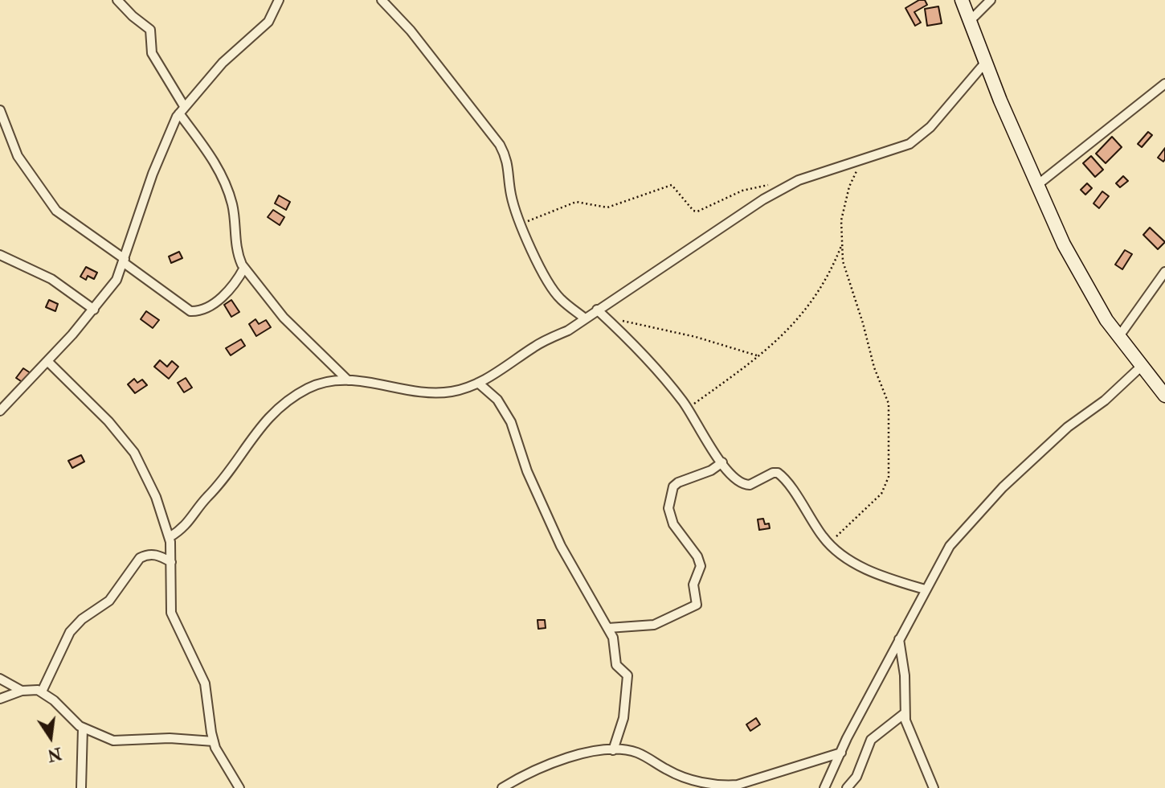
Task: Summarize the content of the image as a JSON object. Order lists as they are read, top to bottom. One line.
{"north":"bottom"}
